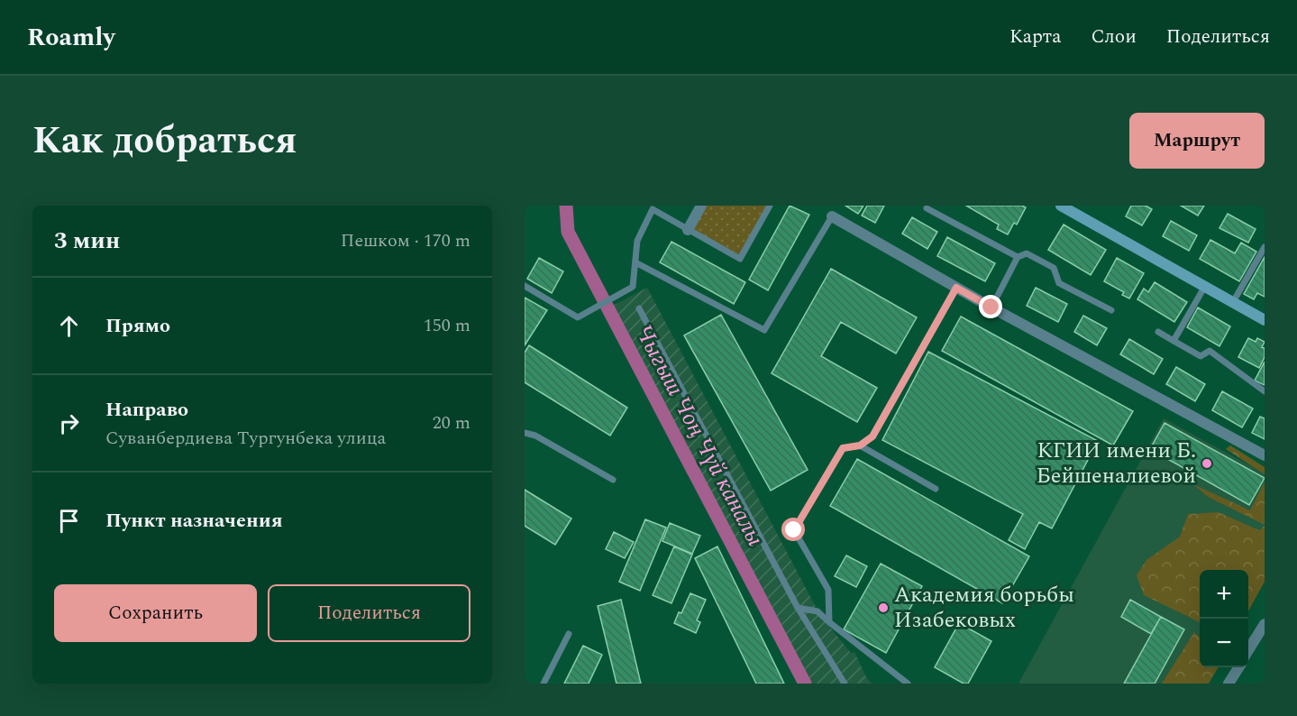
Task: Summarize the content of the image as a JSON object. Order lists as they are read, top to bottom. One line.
{"water":["Чыгыш Чоң Чүй каналы"],"places":["КГИИ имени Б. Бейшеналиевой","Академия борьбы Изабековых"],"page":{"header":"Roamly","nav":["Карта","Слои","Поделиться"],"title":"Как добраться","buttons":["Маршрут",["Сохранить","Поделиться"]],"heading":["3 мин","Пешком · 170 m"],"list":[["Прямо","150 m"],["Направо","Суванбердиева Тургунбека улица","20 m"],"Пункт назначения"],"map_buttons":["+","−"]}}
